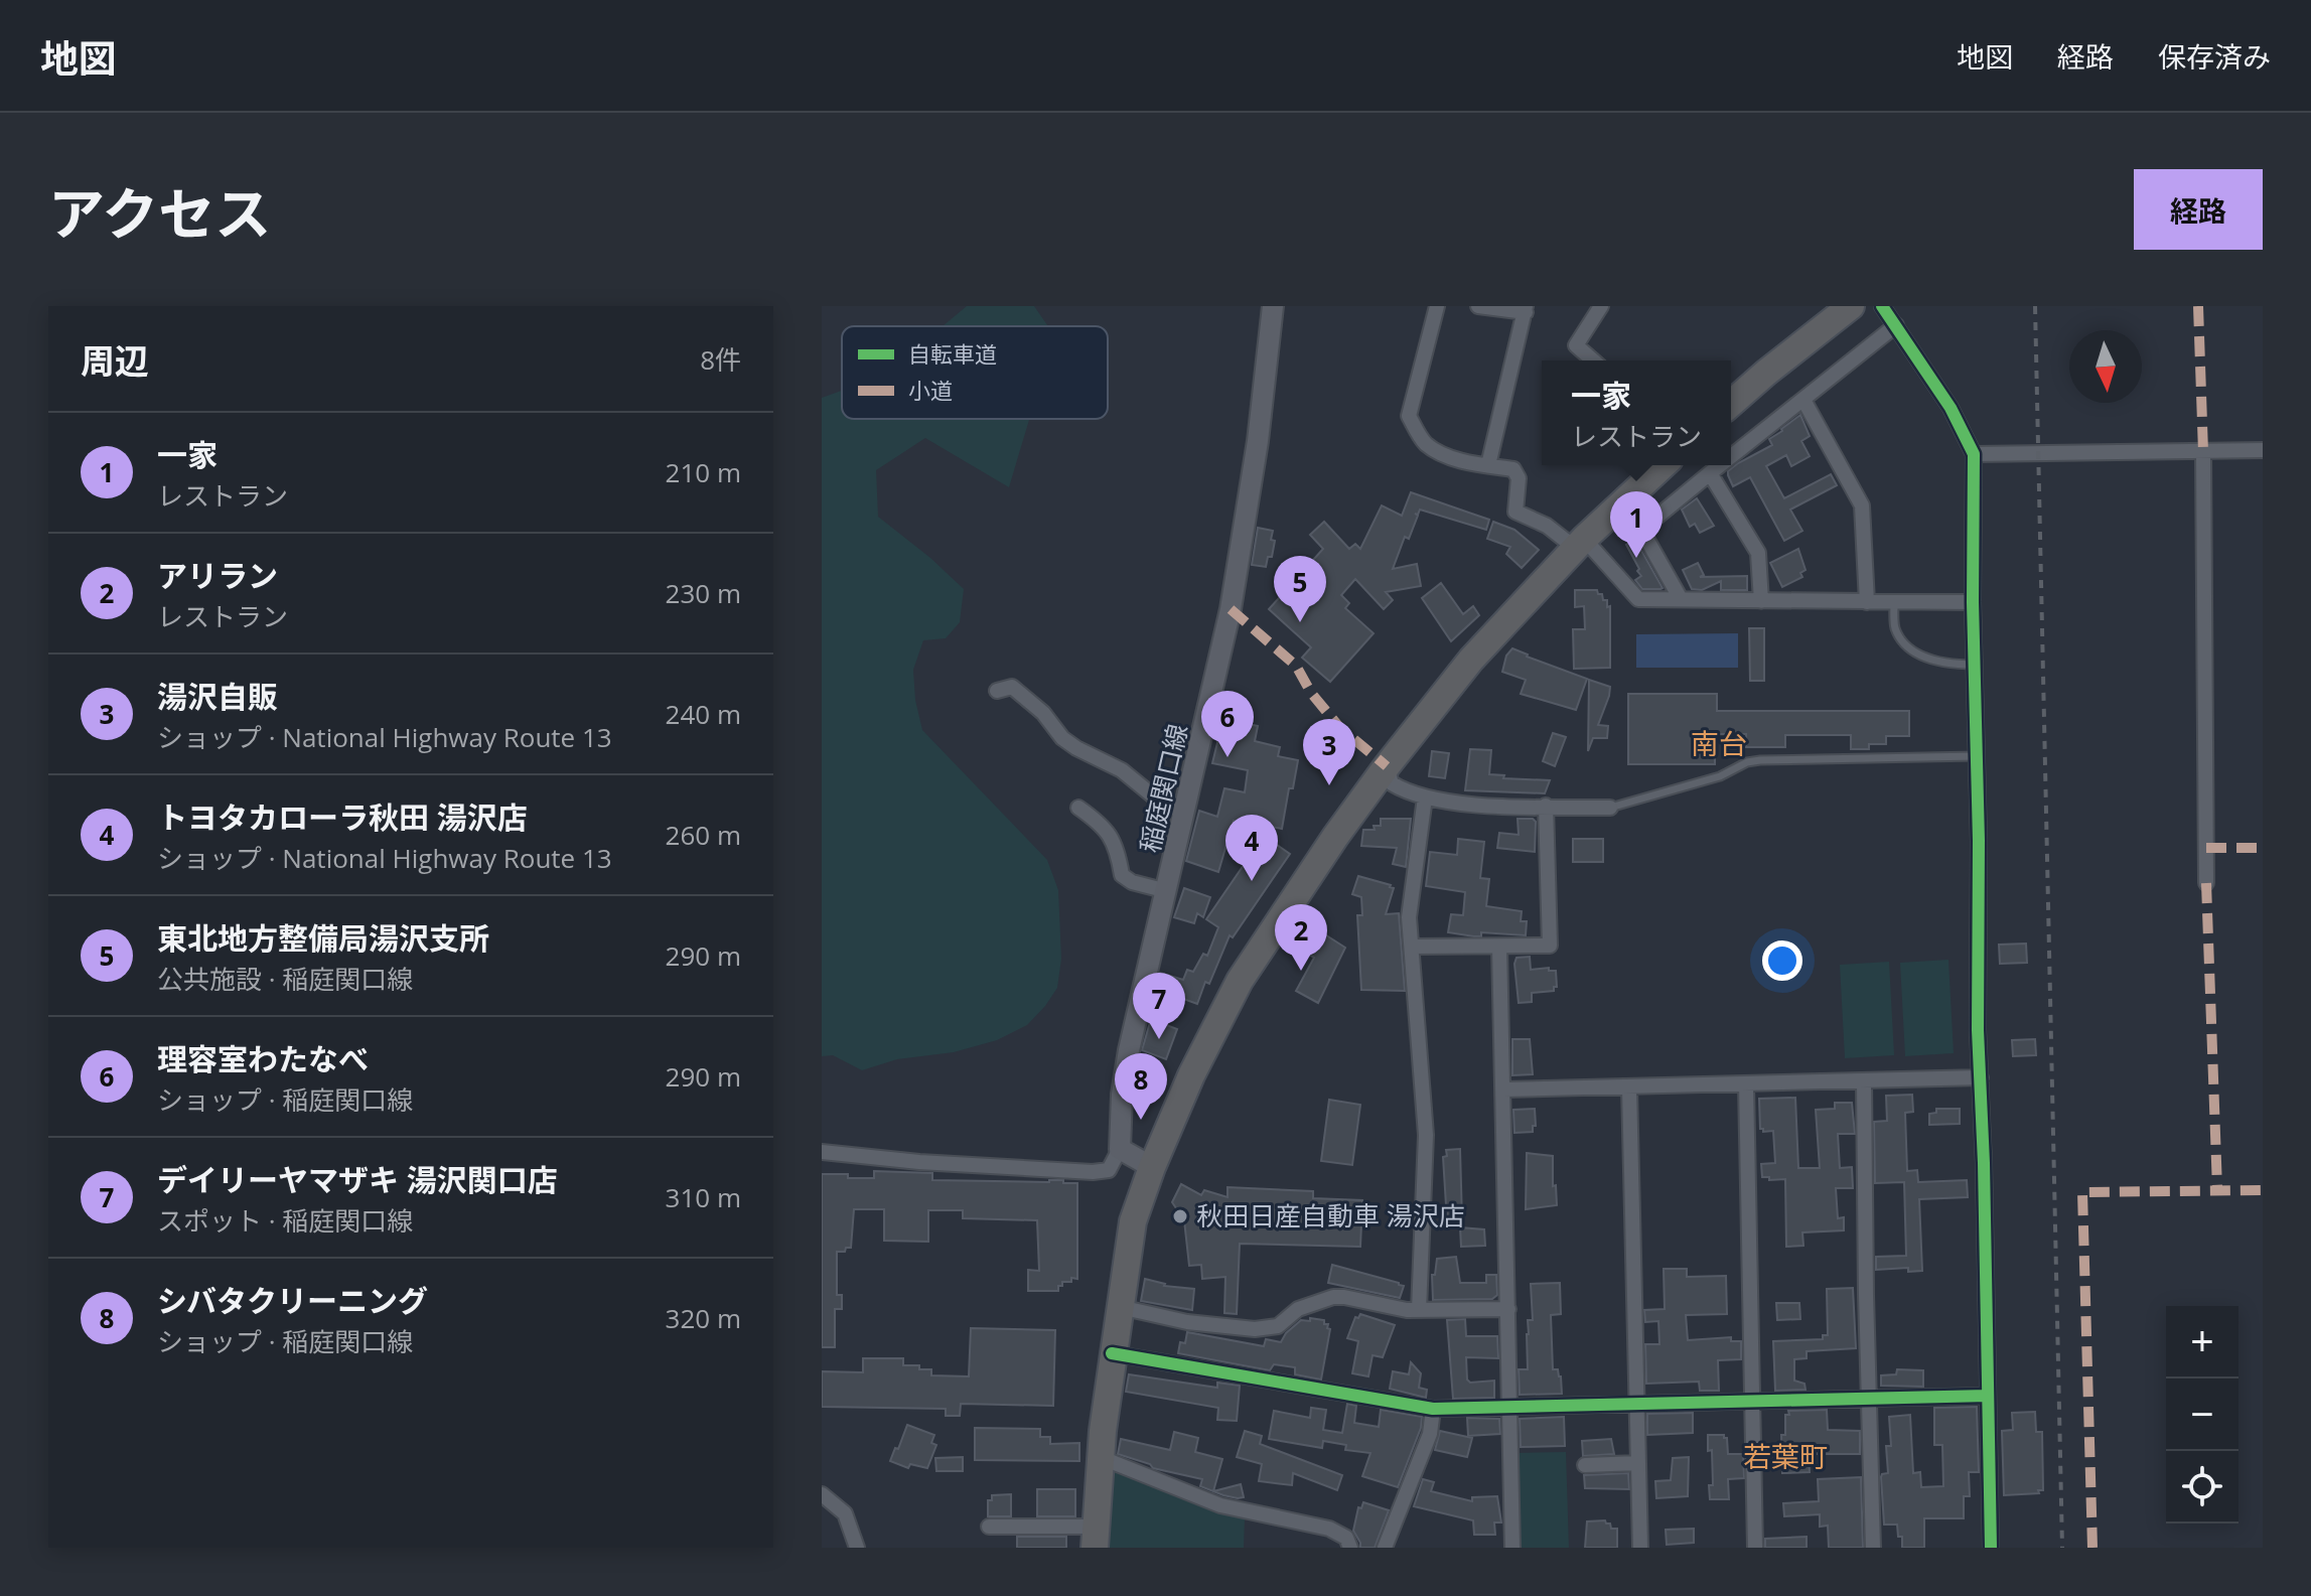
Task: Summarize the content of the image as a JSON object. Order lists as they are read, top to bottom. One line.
{"streets":{"main road":["稲庭関口線"]},"districts":["南台","若葉町"],"places":["秋田日産自動車 湯沢店"],"legend":["自転車道","小道"],"north":"bottom","page":{"header":"地図","nav":["地図","経路","保存済み"],"title":"アクセス","buttons":"経路","heading":["周辺","8件"],"popup":["一家","レストラン"],"list":[{"mark":"1","name":"一家","note":"レストラン","value":"210 m"},{"mark":"2","name":"アリラン","note":"レストラン","value":"230 m"},{"mark":"3","name":"湯沢自販","note":"ショップ · National Highway Route 13","value":"240 m"},{"mark":"4","name":"トヨタカローラ秋田 湯沢店","note":"ショップ · National Highway Route 13","value":"260 m"},{"mark":"5","name":"東北地方整備局湯沢支所","note":"公共施設 · 稲庭関口線","value":"290 m"},{"mark":"6","name":"理容室わたなべ","note":"ショップ · 稲庭関口線","value":"290 m"},{"mark":"7","name":"デイリーヤマザキ 湯沢関口店","note":"スポット · 稲庭関口線","value":"310 m"},{"mark":"8","name":"シバタクリーニング","note":"ショップ · 稲庭関口線","value":"320 m"}],"pins":["1","5","6","3","4","2","7","8"],"map_buttons":["+","−"]}}
